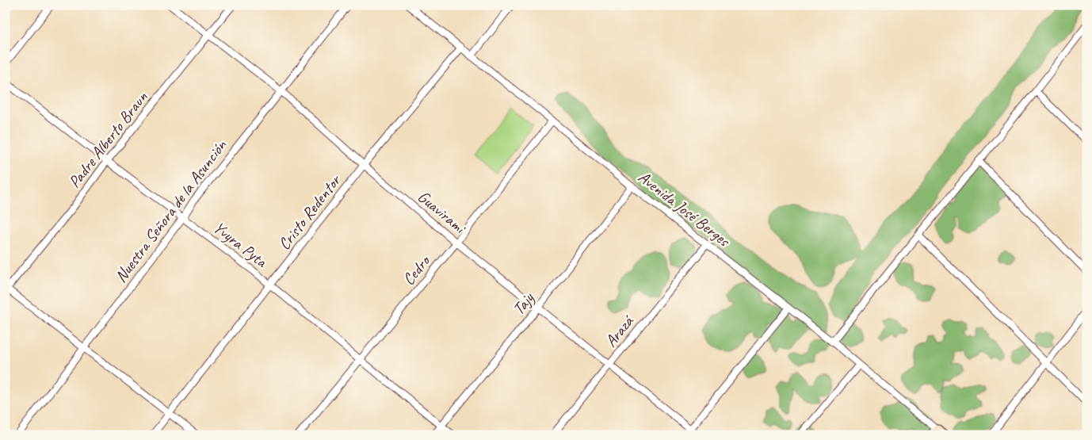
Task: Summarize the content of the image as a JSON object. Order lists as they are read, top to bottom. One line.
{"streets":{"street":["Padre Alberto Braun","Avenida José Berges","Nuestra Señora de la Asunción","Guavirami","Cristo Redentor","Yvyra Pyta","Cedro","Tajy","Arazá"]},"crossings":[["Padre Alberto Braun","Guavirami"],["Padre Alberto Braun","Yvyra Pyta"],["Avenida José Berges","Cristo Redentor"],["Avenida José Berges","Cedro"],["Avenida José Berges","Tajy"],["Avenida José Berges","Arazá"],["Nuestra Señora de la Asunción","Guavirami"],["Nuestra Señora de la Asunción","Yvyra Pyta"],["Guavirami","Cristo Redentor"],["Guavirami","Cedro"],["Guavirami","Tajy"],["Guavirami","Arazá"],["Cristo Redentor","Yvyra Pyta"],["Yvyra Pyta","Cedro"],["Yvyra Pyta","Tajy"]]}
